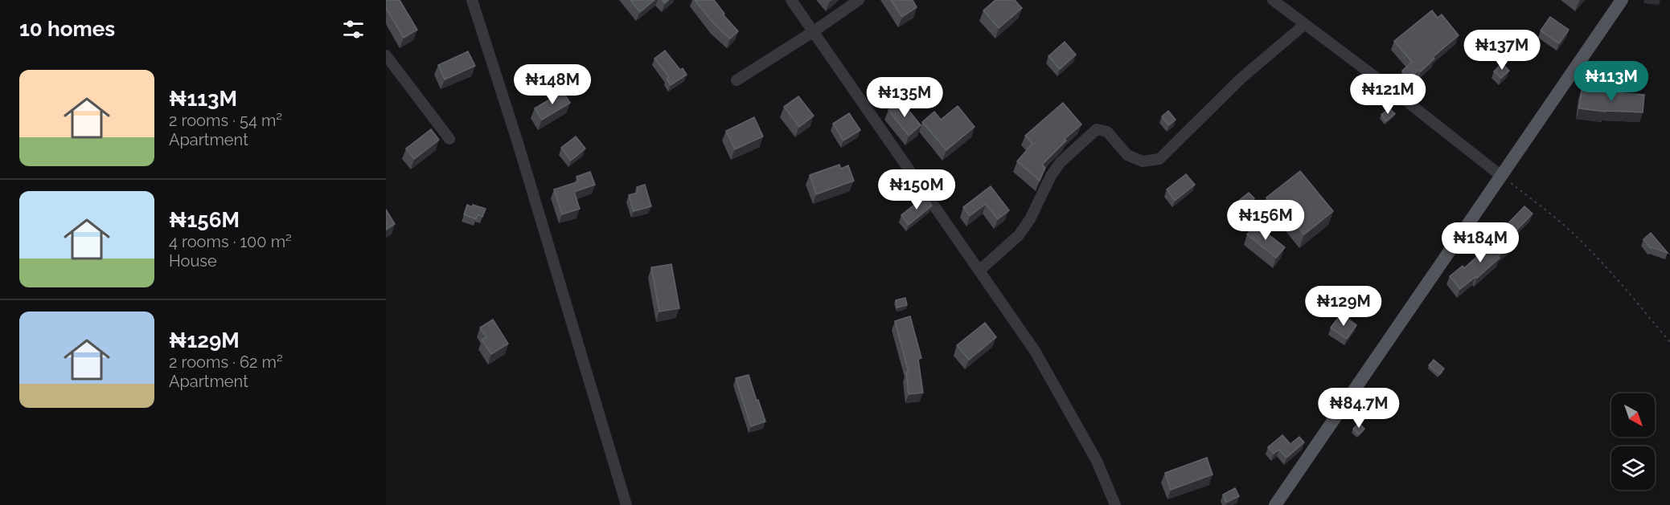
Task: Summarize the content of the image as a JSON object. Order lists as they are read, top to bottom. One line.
{"north":"bottom right","page":{"heading":"10 homes","price":["₦137M","₦113M","₦148M","₦121M","₦135M","₦150M","₦156M","₦184M","₦129M","₦84.7M"],"list":[{"name":"₦113M","note":"2 rooms · 54 m² · Apartment"},{"name":"₦156M","note":"4 rooms · 100 m² · House"},{"name":"₦129M","note":"2 rooms · 62 m² · Apartment"}]}}
